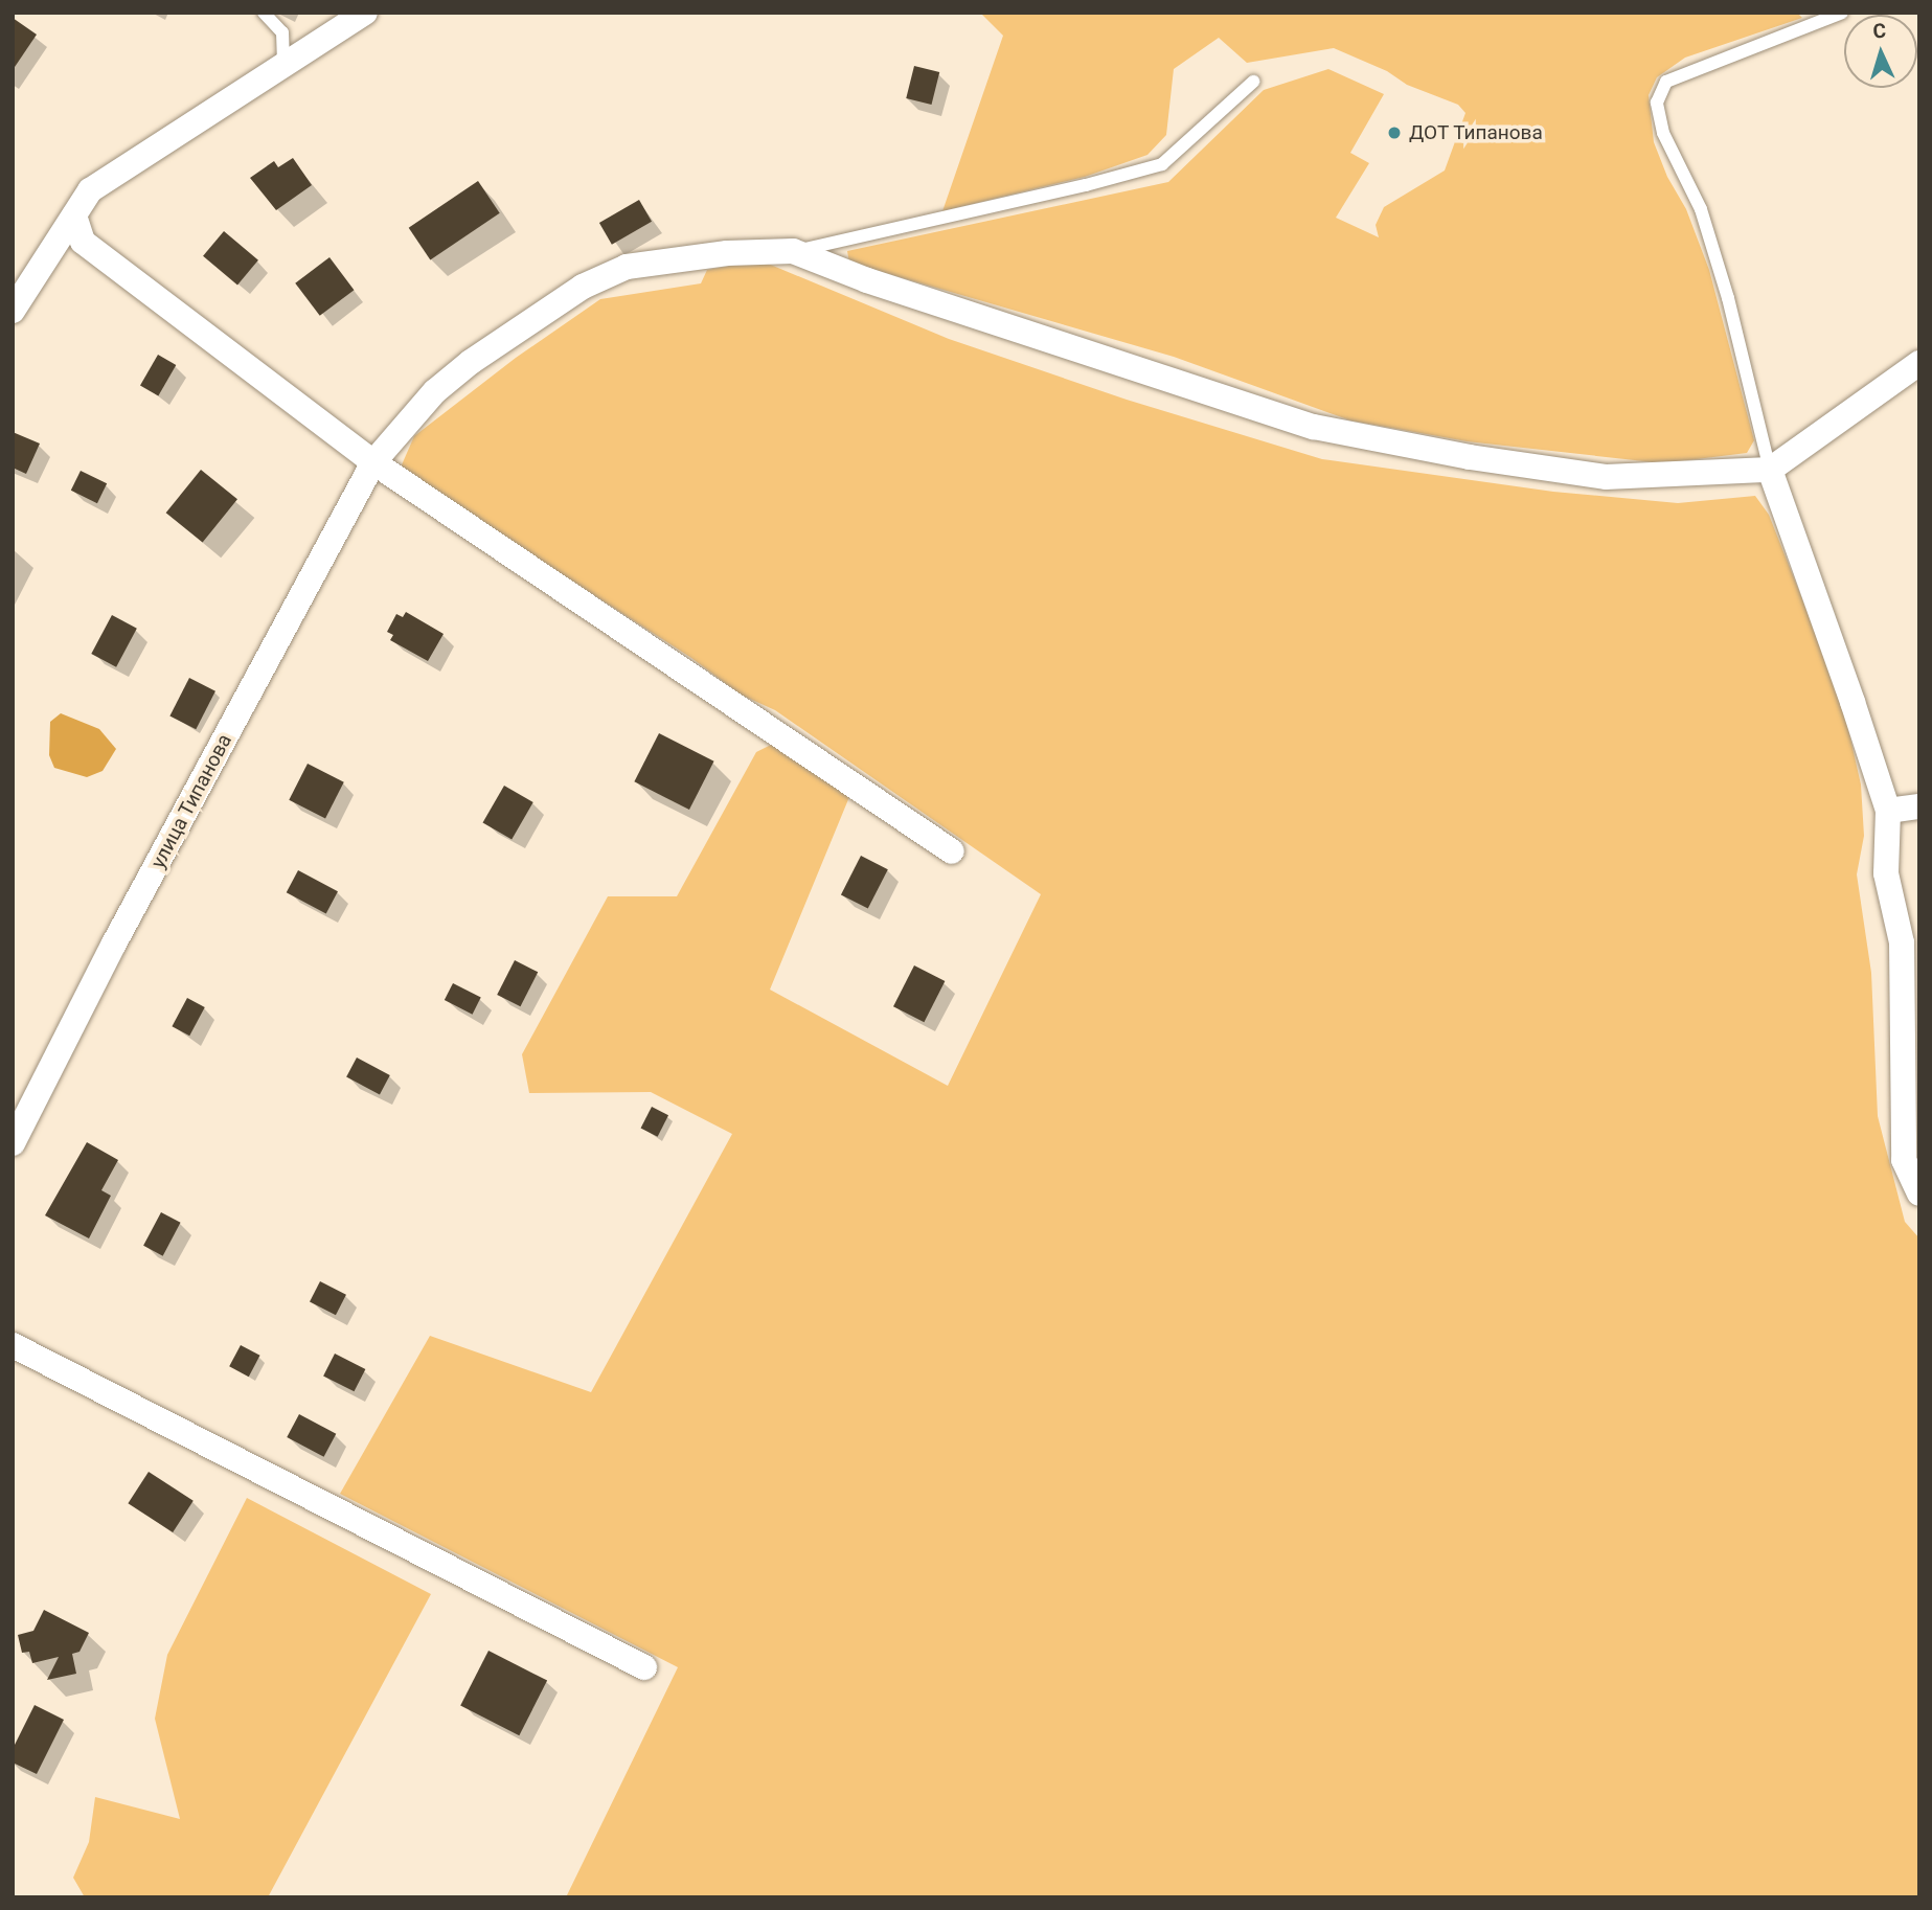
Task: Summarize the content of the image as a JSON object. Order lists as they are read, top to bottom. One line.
{"streets":{"street":["улица Типанова"]},"places":["ДОТ Типанова"],"north":"top"}
